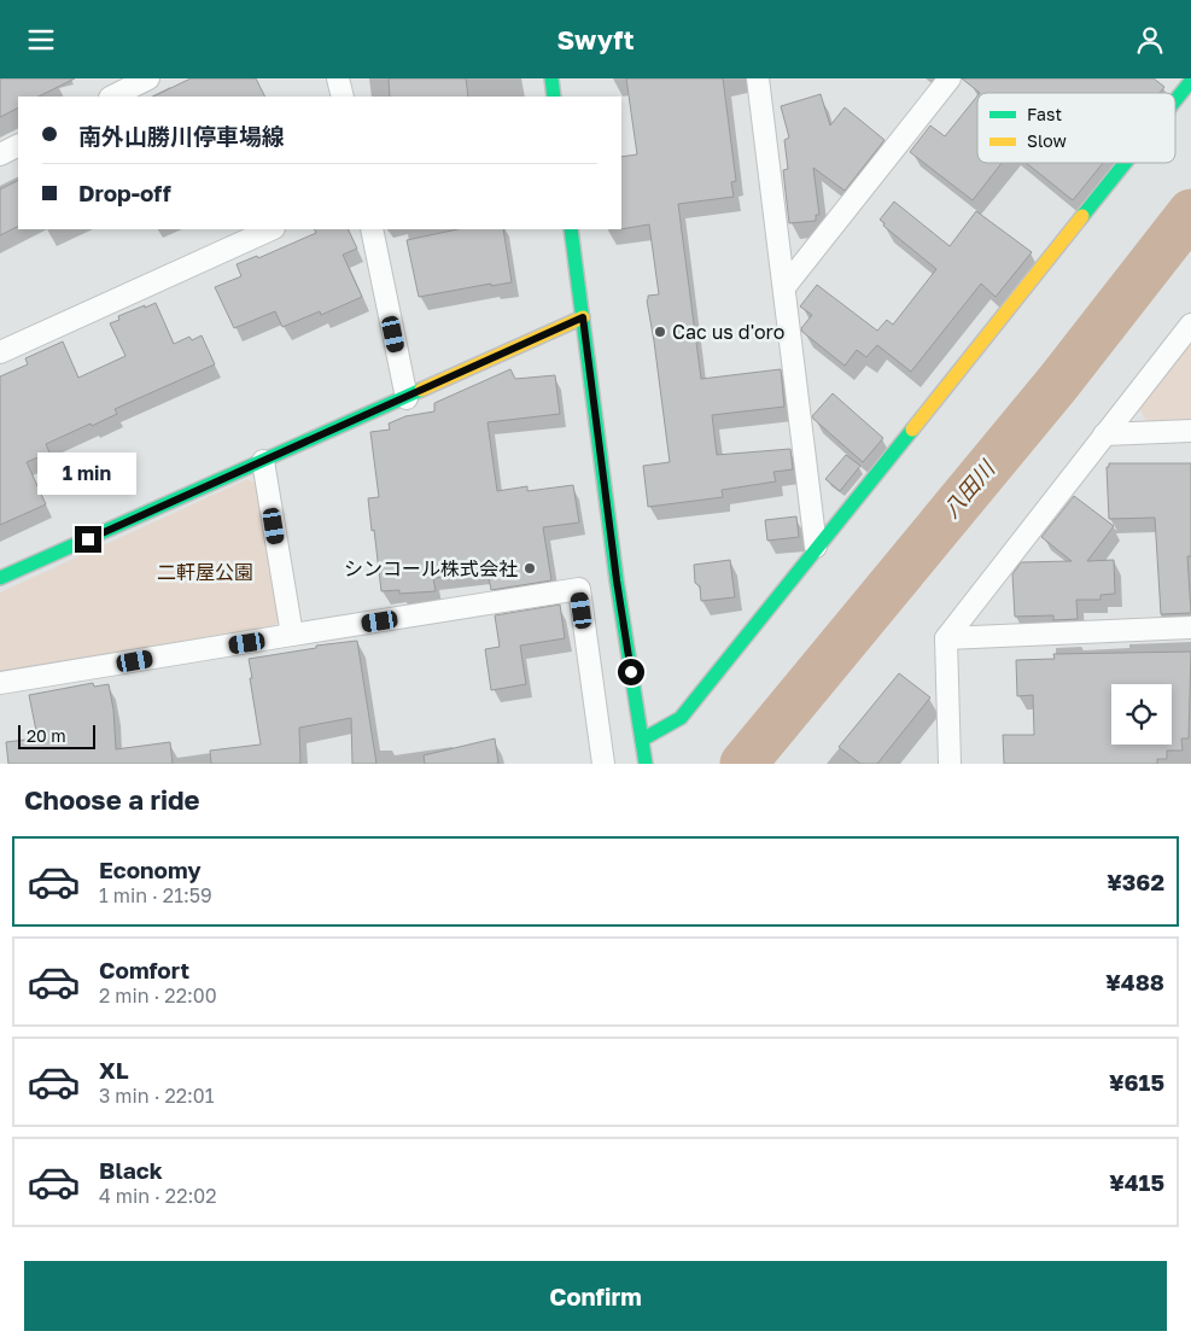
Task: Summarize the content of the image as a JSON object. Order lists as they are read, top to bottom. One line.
{"water":["八田川"],"parks":["二軒屋公園"],"places":["Cac us d'oro","シンコール株式会社"],"legend":["Fast","Slow"],"scale_bar":"20 m","page":{"header":"Swyft","banner":["南外山勝川停車場線","Drop-off"],"bubble":"1 min","scale":"20 m","heading":"Choose a ride","list":[{"name":"Economy","note":"1 min · 21:59","value":"¥362"},{"name":"Comfort","note":"2 min · 22:00","value":"¥488"},{"name":"XL","note":"3 min · 22:01","value":"¥615"},{"name":"Black","note":"4 min · 22:02","value":"¥415"}],"buttons":"Confirm"}}
